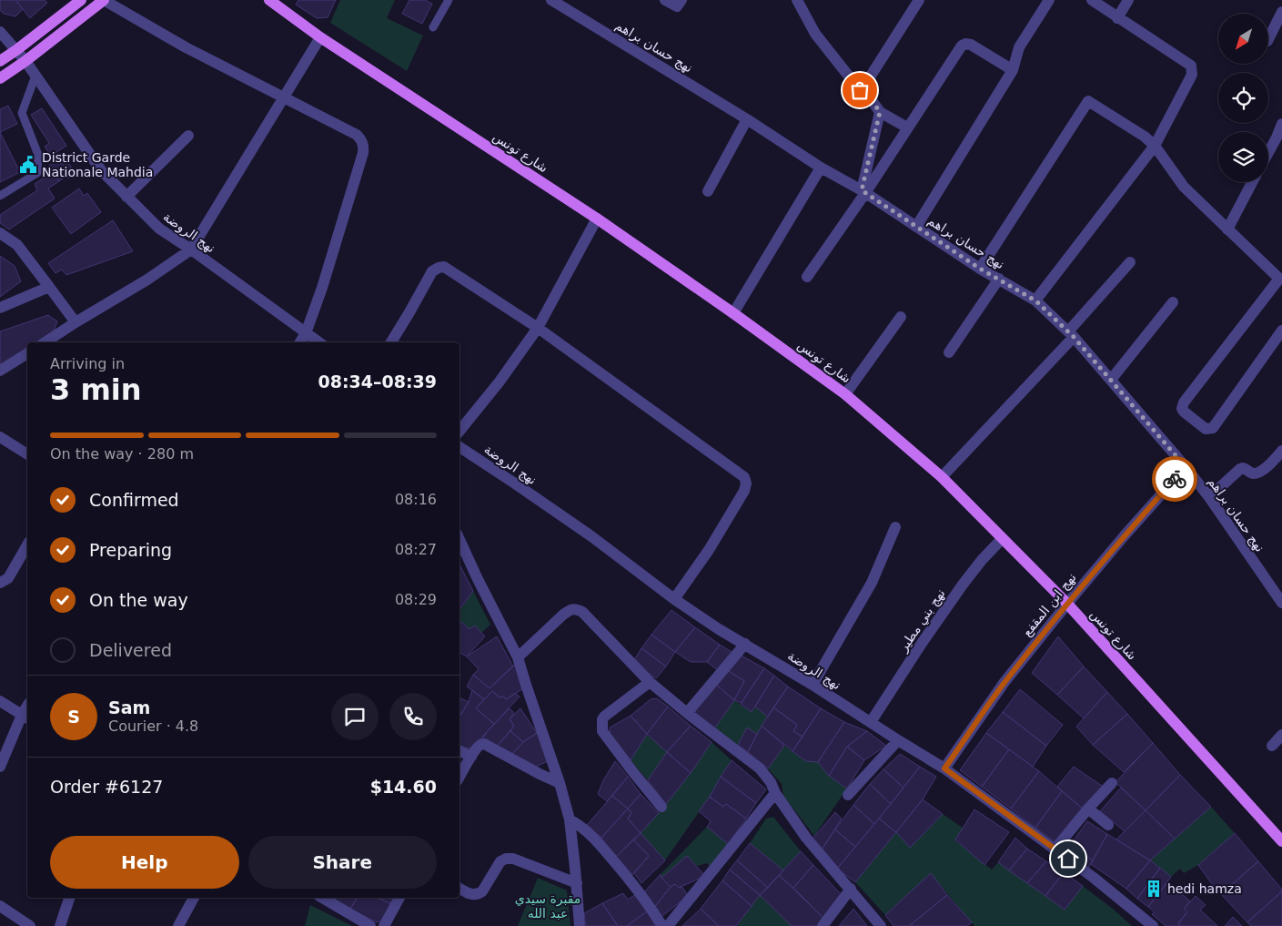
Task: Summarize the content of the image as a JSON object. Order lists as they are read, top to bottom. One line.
{"streets":{"main road":["شارع تونس"],"street":["نهج حسان براهم","نهج الروضة","نهج ابن المقفع","نهج بني مطير"]},"crossings":[["نهج حسان براهم","نهج ابن المقفع"],["شارع تونس","نهج ابن المقفع"],["شارع تونس","نهج بني مطير"],["نهج الروضة","نهج ابن المقفع"],["نهج الروضة","نهج بني مطير"]],"parks":["مقبرة سيدي عبد الله"],"places":{"public building":["District Garde Nationale Mahdia"],"building":["hedi hamza"]},"north":"bottom left","page":{"heading":["3 min","Arriving in","08:34–08:39"],"panel":["Sam","Courier · 4.8","Order #6127","$14.60"],"bar":"On the way · 280 m","list":[["Confirmed","08:16"],["Preparing","08:27"],["On the way","08:29"],"Delivered"],"round":"S","buttons":["Help","Share"]}}
